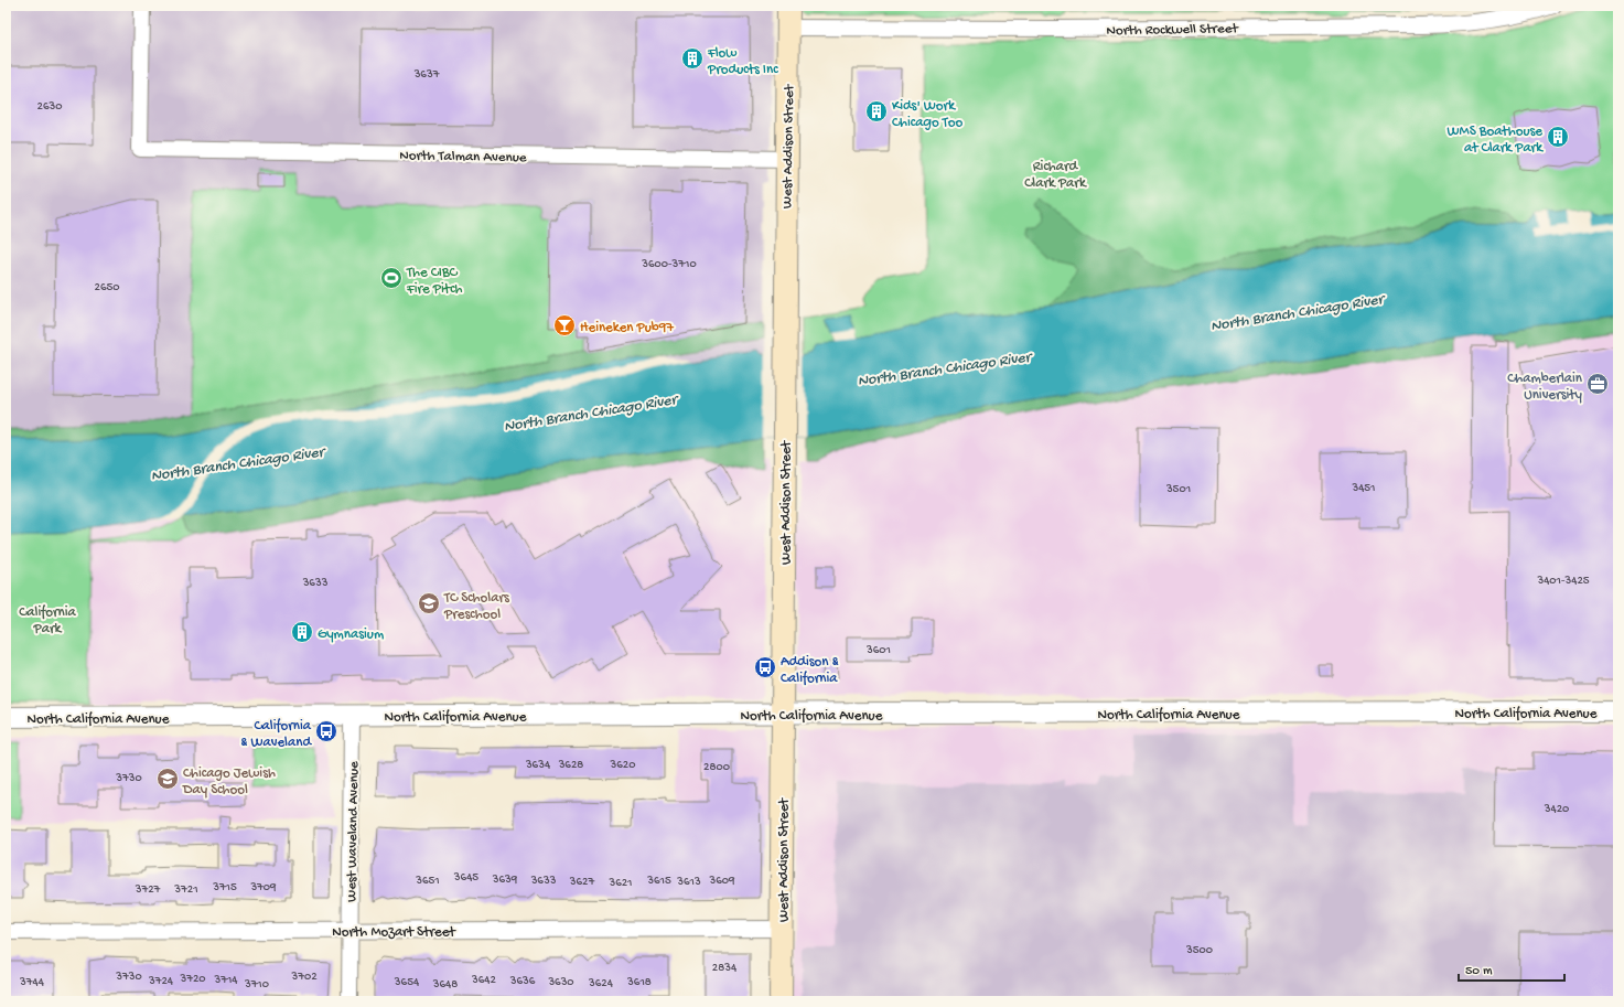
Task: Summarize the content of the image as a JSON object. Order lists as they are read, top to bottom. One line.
{"streets":{"main road":["West Addison Street"],"street":["North Rockwell Street","North Talman Avenue","North California Avenue","West Waveland Avenue","North Mozart Street"]},"crossings":[["North Rockwell Street","West Addison Street"],["West Addison Street","North Talman Avenue"],["West Addison Street","North California Avenue"],["West Addison Street","North Mozart Street"],["North California Avenue","West Waveland Avenue"],["West Waveland Avenue","North Mozart Street"]],"water":["North Branch Chicago River"],"parks":["Richard Clark Park","California Park"],"places":{"building":["Flow Products Inc","Kids' Work Chicago Too","WMS Boathouse at Clark Park","Gymnasium"],"sports":["The CIBC Fire Pitch"],"bar":["Heineken Pub97"],"office":["Chamberlain University"],"school or university":["TC Scholars Preschool","Chicago Jewish Day School"],"bus stop":["Addison & California","California & Waveland"]},"house_numbers":["3637","2630","3600-3710","2650","3451","3501","3401-3425","3633","3601","3634","3628","3620","2800","3730","3420","3645","3639","3651","3633","3615","3609","3627","3613","3621","3715","3709","3727","3721","3500","2834","3730","3702","3720","3714","3642","3724","3636","3744","3654","3630","3618","3624","3710","3648"],"scale_bar":"50 m"}
